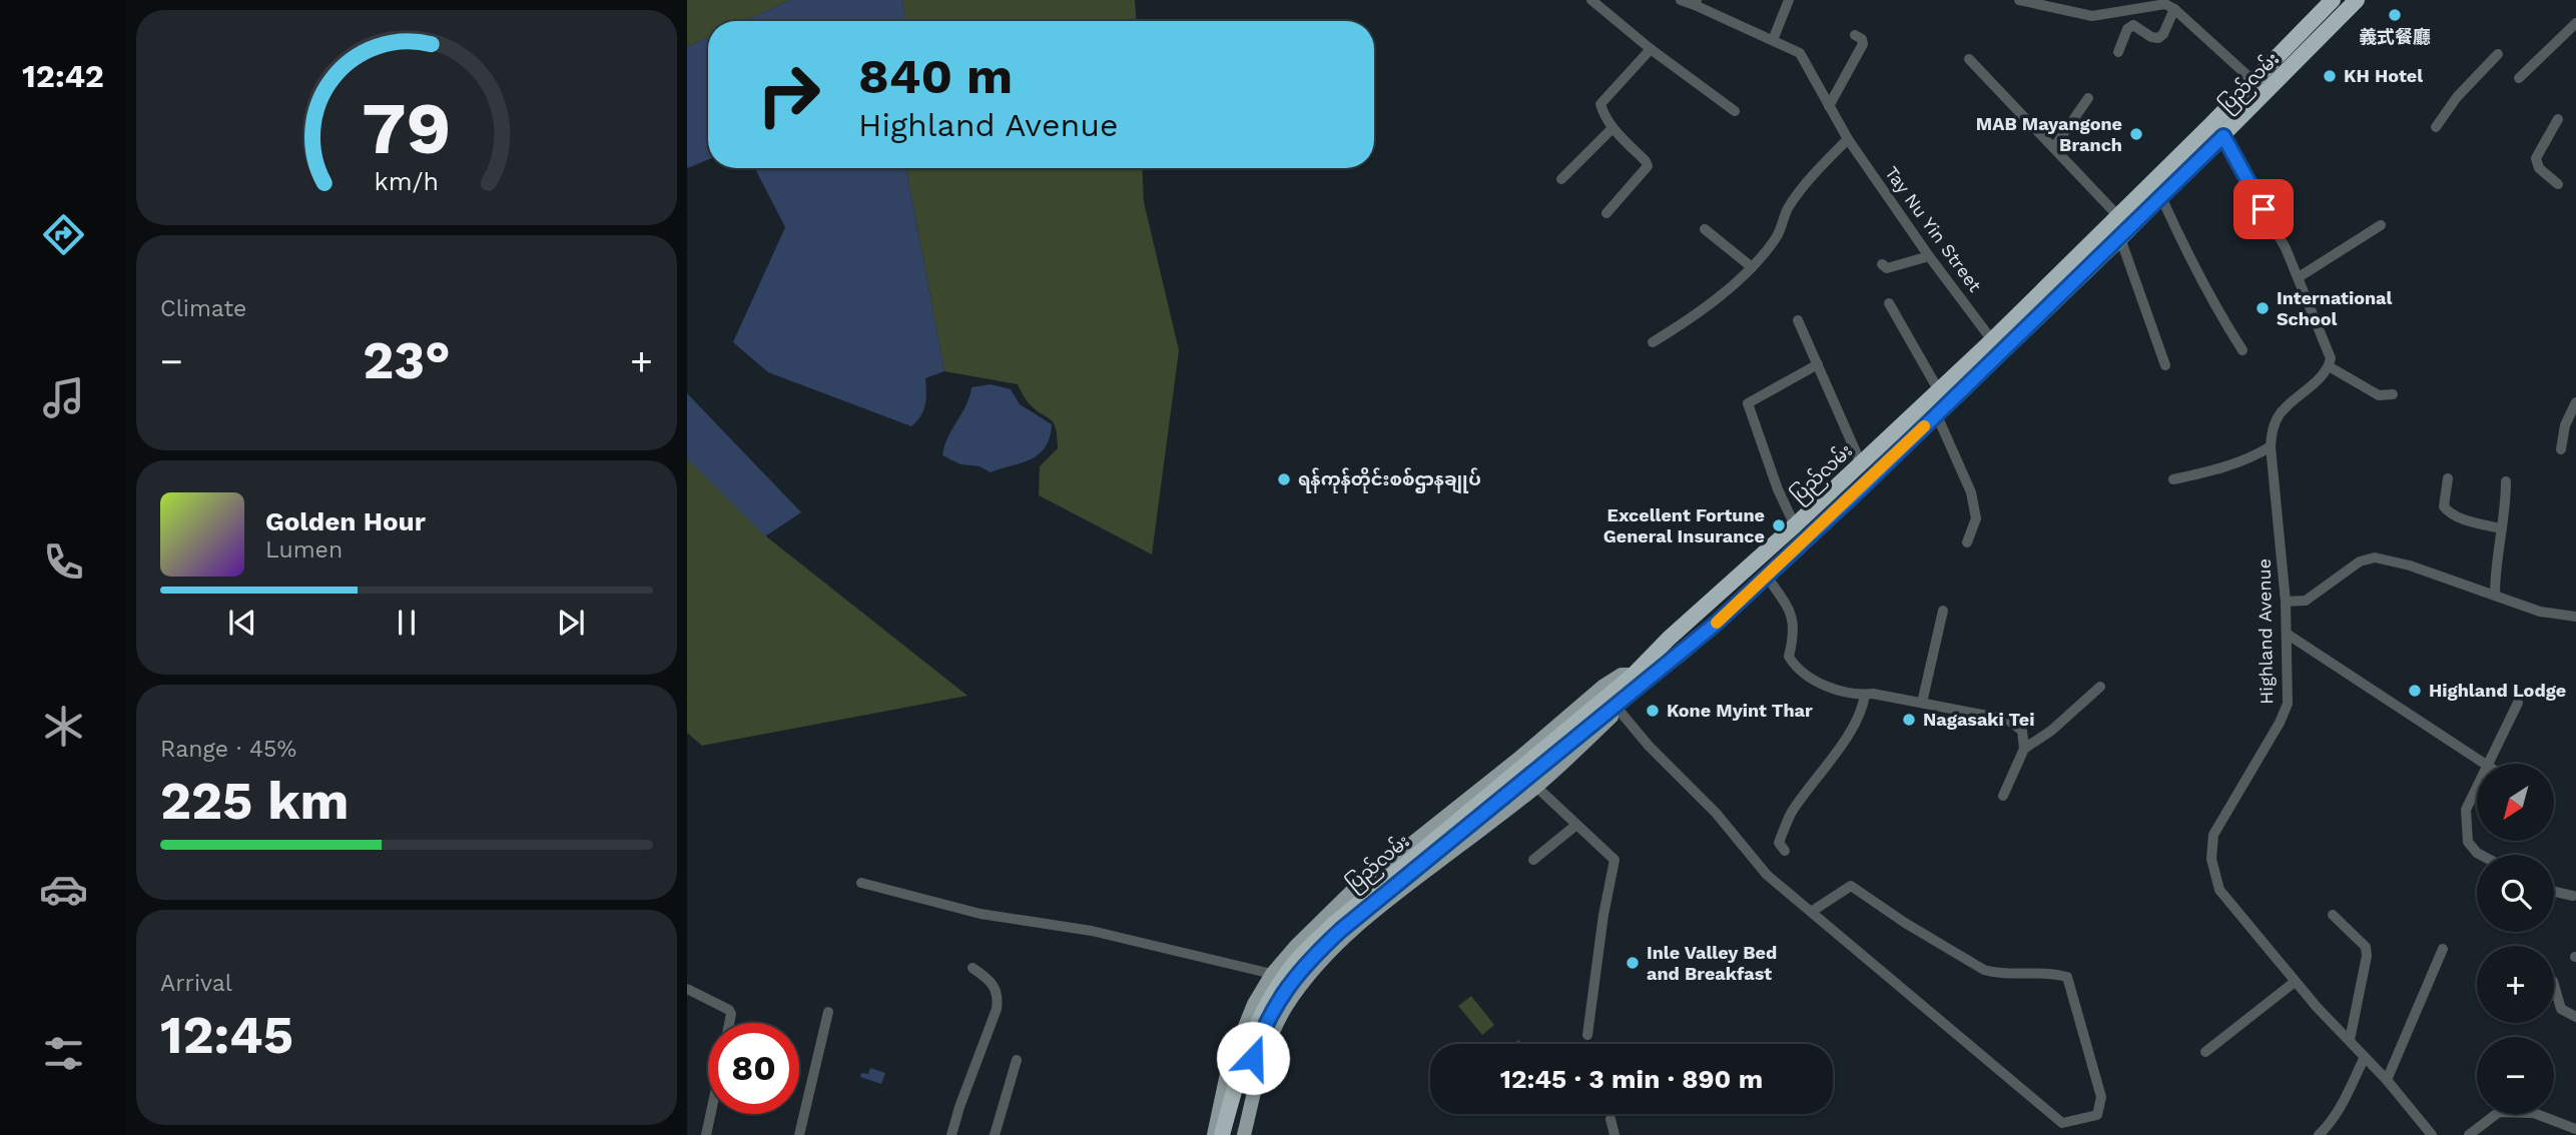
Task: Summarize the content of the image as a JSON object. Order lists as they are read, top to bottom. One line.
{"streets":{"highway":["ပြည်လမ်း"],"street":["Tay Nu Yin Street","Highland Avenue"]},"crossings":[["ပြည်လမ်း","Tay Nu Yin Street"]],"places":["義式餐廳","KH Hotel","MAB Mayangone Branch","International School","ရန်ကုန်တိုင်းစစ်ဌာနချုပ်","Excellent Fortune General Insurance","Highland Lodge","Kone Myint Thar","Nagasaki Tei","Inle Valley Bed and Breakfast"],"north":"bottom left","page":{"tabs":"12:42","turn":["840 m","Highland Avenue"],"tile":["Climate",["Range · 45%","225 km"],["Arrival","12:45"]],"heat":["−","23°","+"],"song":["Golden Hour","Lumen"],"map_buttons":["+","−"],"limit":"80","trip":"12:45 · 3 min · 890 m","gauge":["79","km/h"]}}
